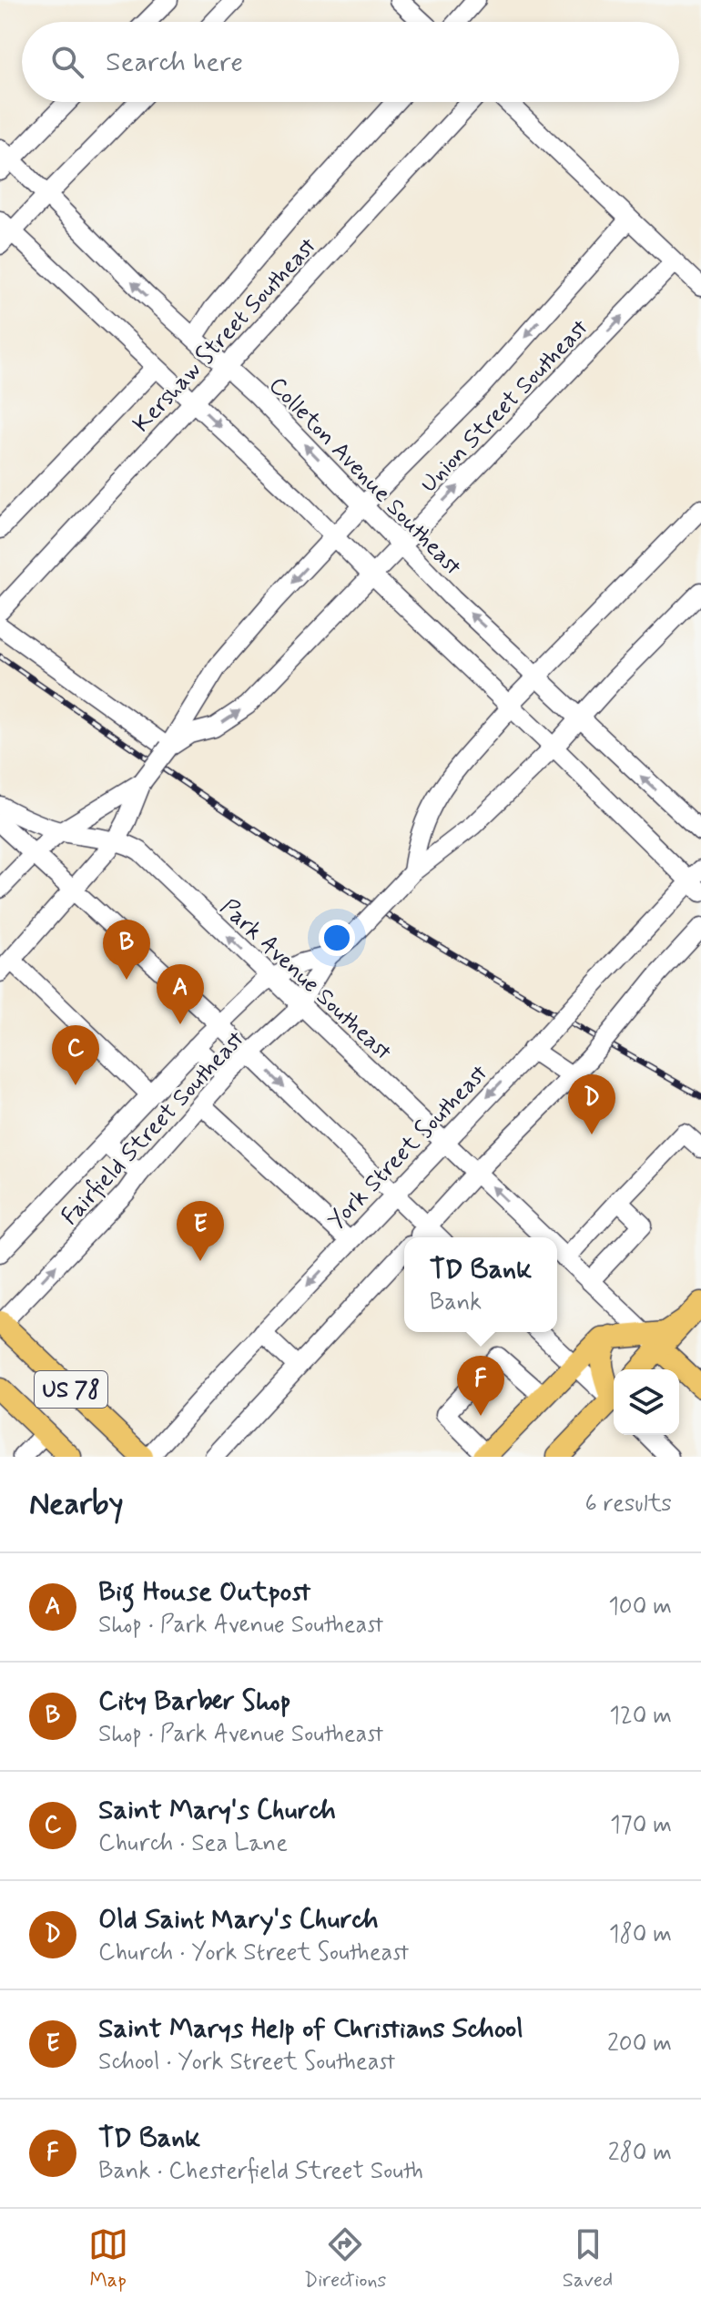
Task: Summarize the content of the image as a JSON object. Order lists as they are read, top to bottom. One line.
{"streets":{"main road":["US 78"],"street":["Kershaw Street Southeast","Union Street Southeast","Colleton Avenue Southeast","Park Avenue Southeast","Fairfield Street Southeast","York Street Southeast"]},"crossings":[["Kershaw Street Southeast","Colleton Avenue Southeast"],["Union Street Southeast","Colleton Avenue Southeast"],["Union Street Southeast","Park Avenue Southeast"],["Colleton Avenue Southeast","Fairfield Street Southeast"],["Park Avenue Southeast","Fairfield Street Southeast"],["Park Avenue Southeast","York Street Southeast"],["Fairfield Street Southeast","US 78"]],"page":{"search":"Search here","pins":["B","A","C","D","E","F"],"popup":["TD Bank","Bank"],"heading":["Nearby","6 results"],"list":[{"mark":"A","name":"Big House Outpost","note":"Shop · Park Avenue Southeast","value":"100 m"},{"mark":"B","name":"City Barber Shop","note":"Shop · Park Avenue Southeast","value":"120 m"},{"mark":"C","name":"Saint Mary's Church","note":"Church · Sea Lane","value":"170 m"},{"mark":"D","name":"Old Saint Mary's Church","note":"Church · York Street Southeast","value":"180 m"},{"mark":"E","name":"Saint Marys Help of Christians School","note":"School · York Street Southeast","value":"200 m"},{"mark":"F","name":"TD Bank","note":"Bank · Chesterfield Street South","value":"280 m"}],"nav":["Map","Directions","Saved"]}}
